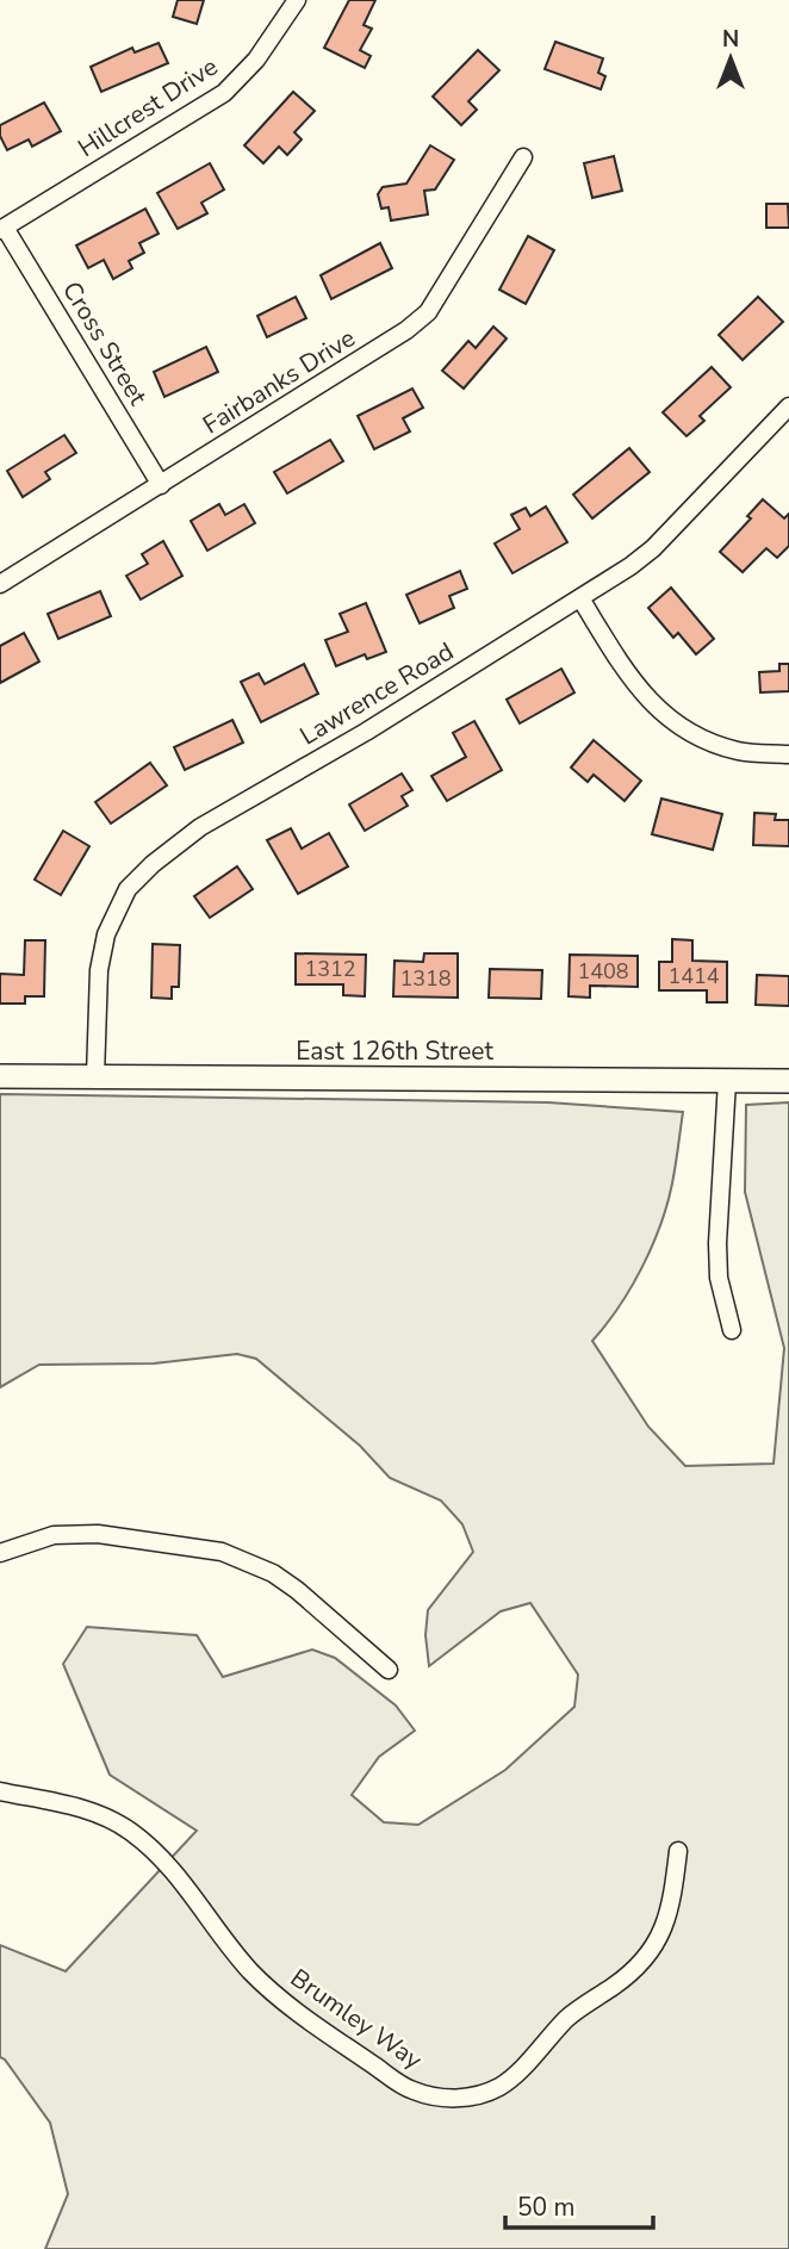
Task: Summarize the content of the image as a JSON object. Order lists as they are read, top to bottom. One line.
{"streets":{"street":["Hillcrest Drive","Cross Street","Fairbanks Drive","Lawrence Road","East 126th Street","Brumley Way"]},"crossings":[["Hillcrest Drive","Cross Street"],["Cross Street","Fairbanks Drive"],["Lawrence Road","East 126th Street"]],"house_numbers":["1312","1408","1414","1318"],"scale_bar":"50 m","north":"top"}
